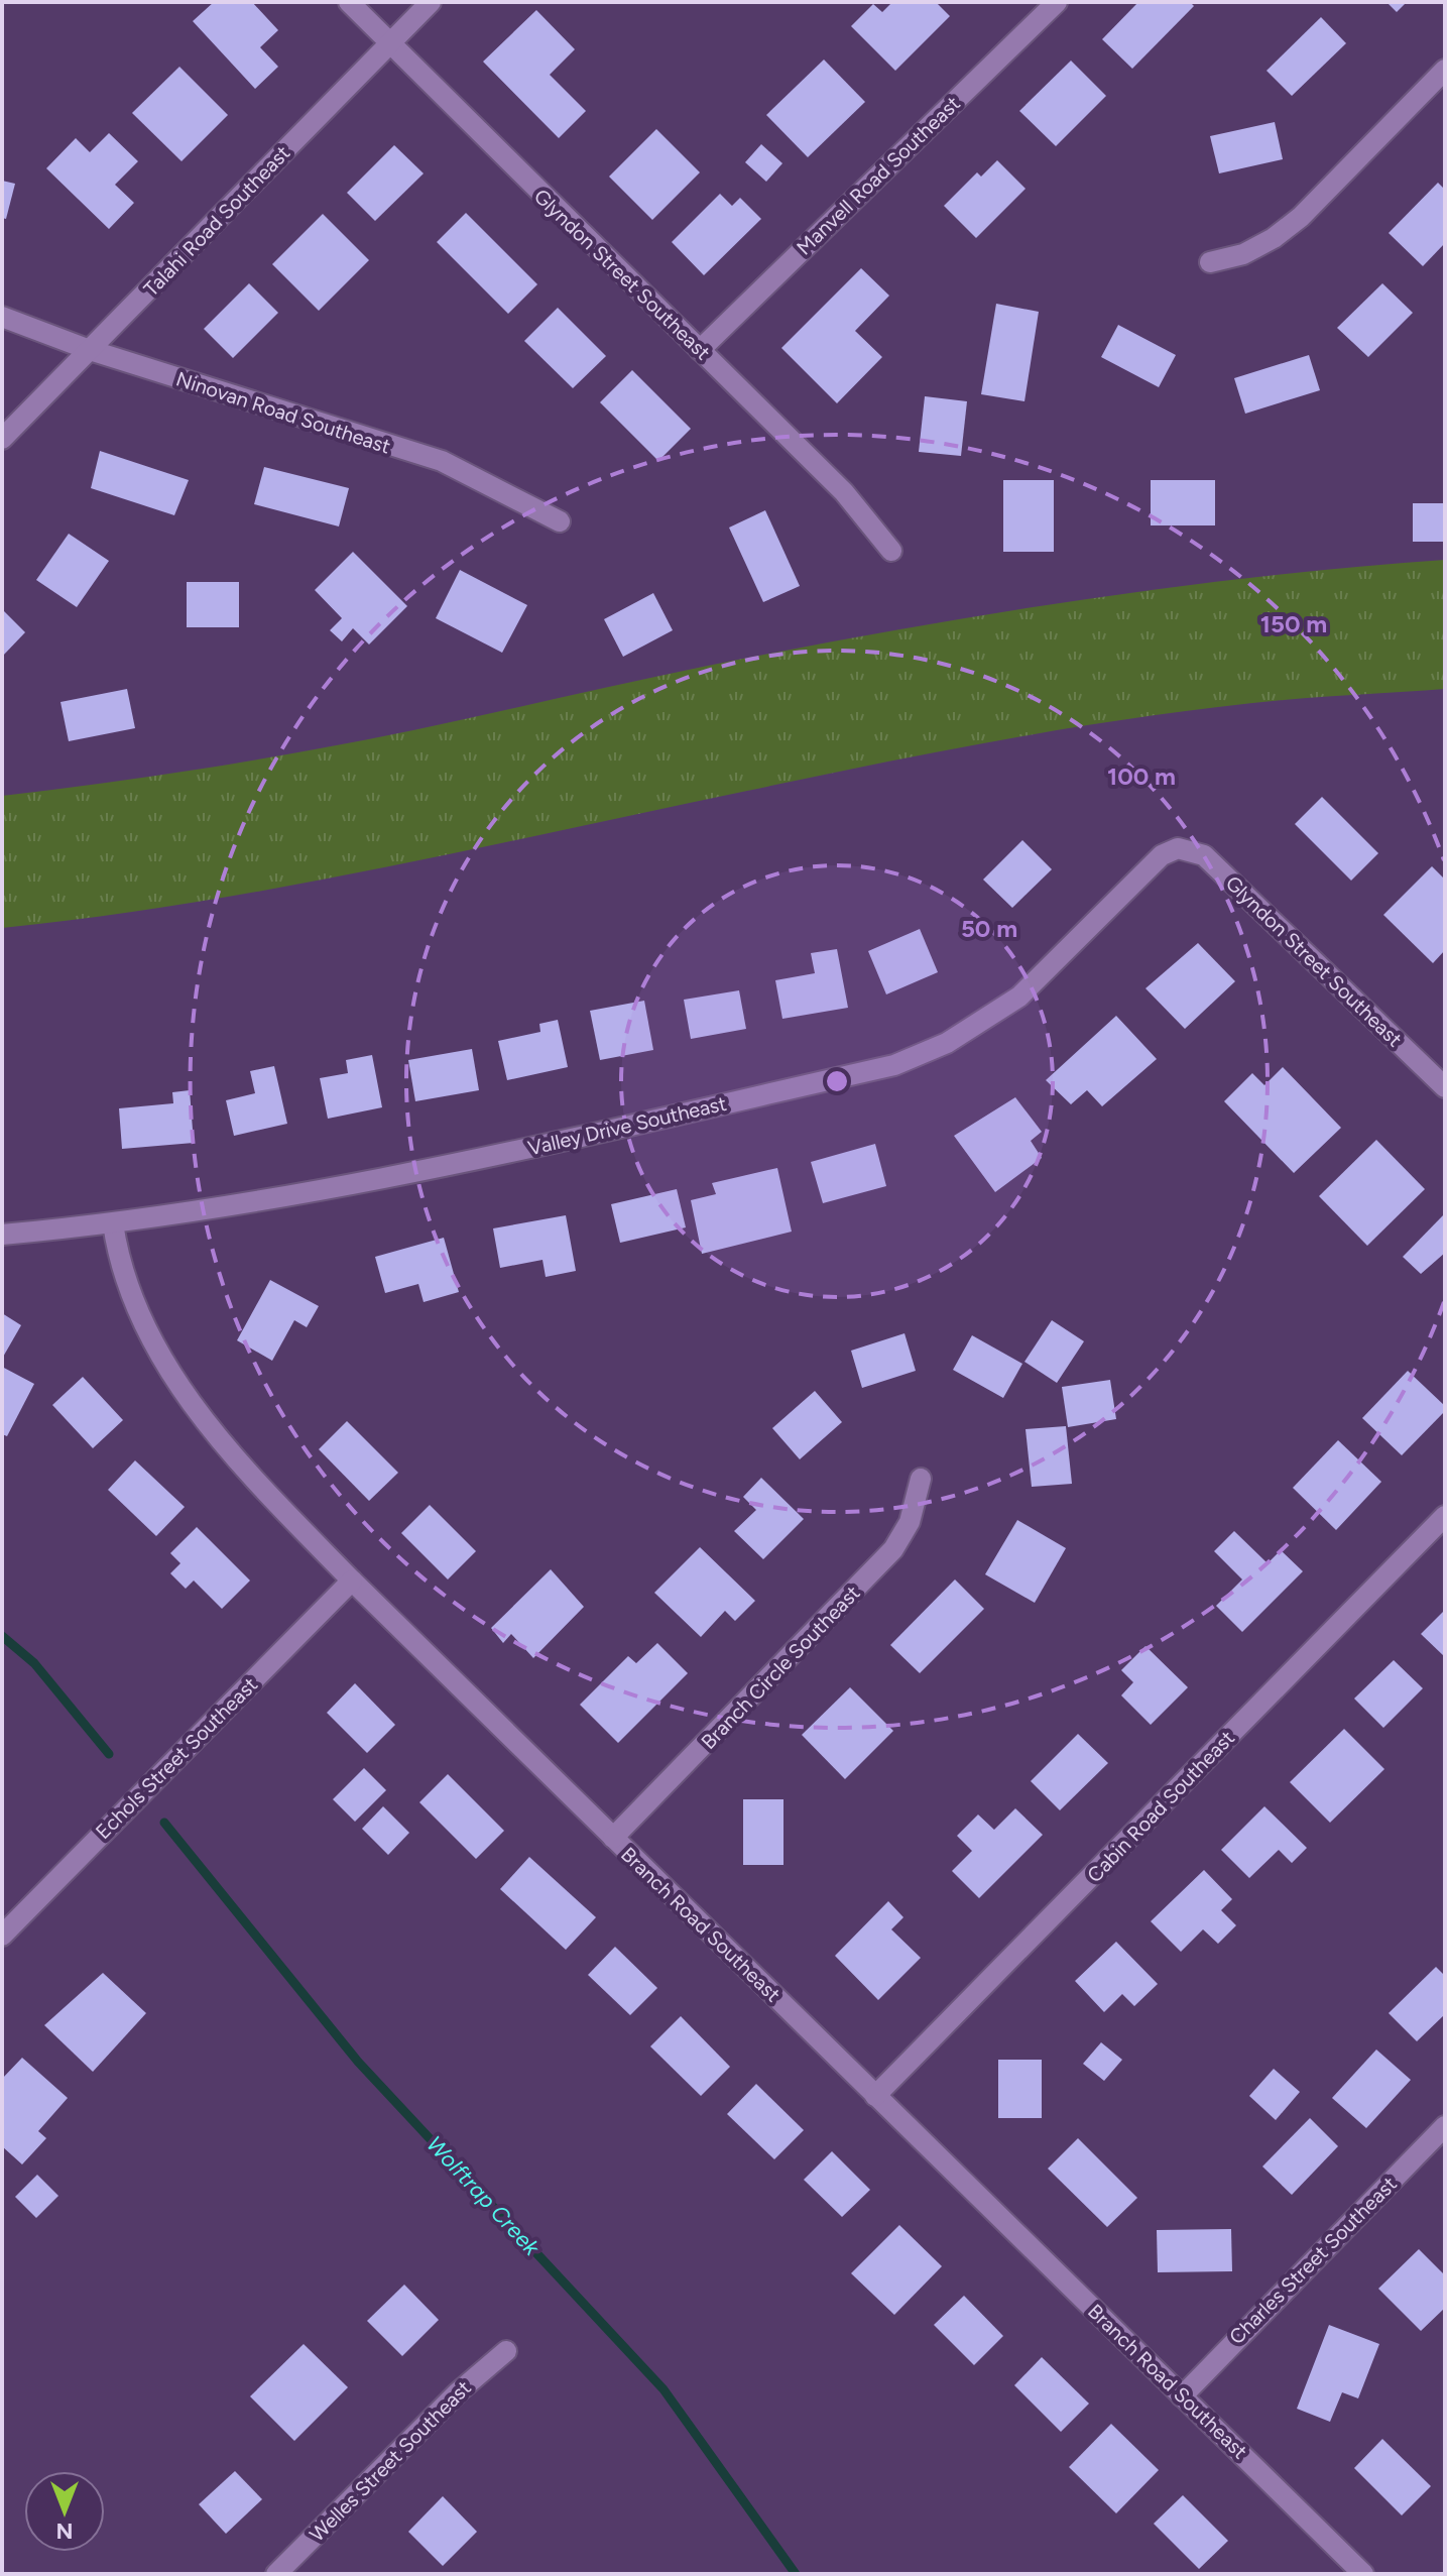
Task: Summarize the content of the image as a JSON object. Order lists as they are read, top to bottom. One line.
{"streets":{"street":["Manvell Road Southeast","Talahi Road Southeast","Glyndon Street Southeast","Ninovan Road Southeast","Valley Drive Southeast","Branch Circle Southeast","Echols Street Southeast","Cabin Road Southeast","Branch Road Southeast","Charles Street Southeast","Welles Street Southeast"]},"crossings":[["Manvell Road Southeast","Glyndon Street Southeast"],["Talahi Road Southeast","Glyndon Street Southeast"],["Talahi Road Southeast","Ninovan Road Southeast"],["Glyndon Street Southeast","Valley Drive Southeast"],["Valley Drive Southeast","Branch Road Southeast"],["Branch Circle Southeast","Branch Road Southeast"],["Echols Street Southeast","Branch Road Southeast"],["Cabin Road Southeast","Branch Road Southeast"],["Branch Road Southeast","Charles Street Southeast"]],"water":["Wolftrap Creek"],"north":"bottom","rings":["150 m","100 m","50 m"]}
